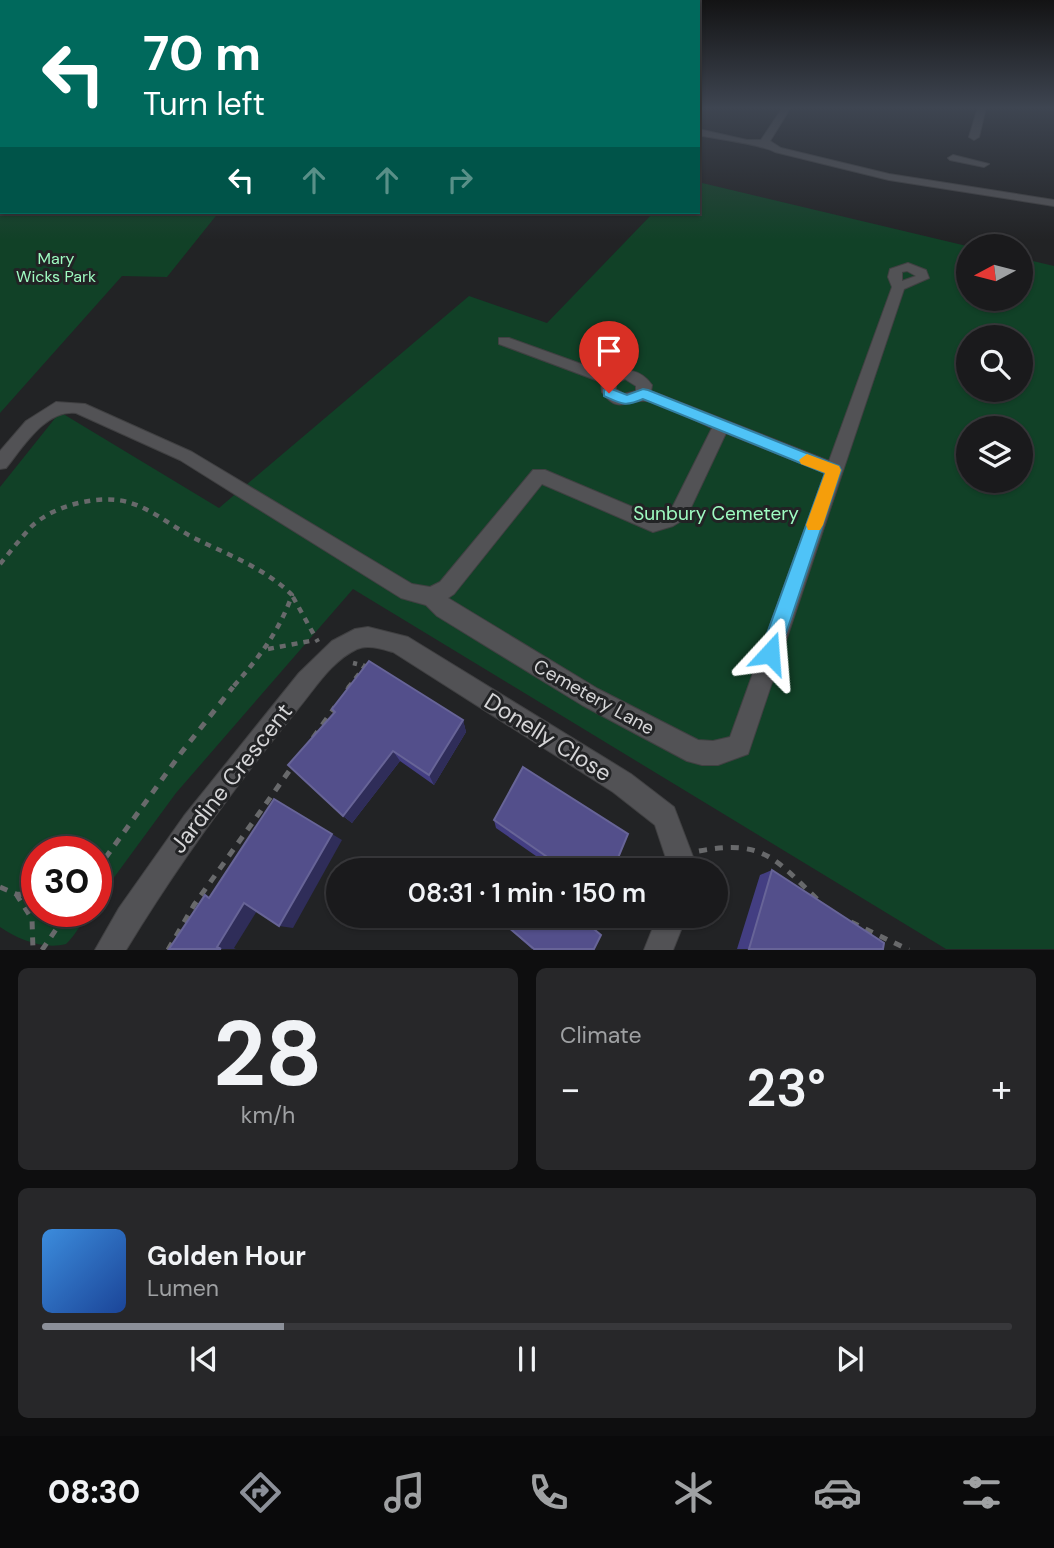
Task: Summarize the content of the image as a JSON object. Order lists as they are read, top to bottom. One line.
{"streets":{"street":["Cemetery Lane","Donelly Close","Jardine Crescent"]},"crossings":[["Donelly Close","Jardine Crescent"]],"parks":["Mary Wicks Park","Sunbury Cemetery"],"north":"left","page":{"turn":["70 m","Turn left"],"limit":"30","trip":"08:31 · 1 min · 150 m","tile":[["28","km/h"],"Climate"],"heat":["−","23°","+"],"song":["Golden Hour","Lumen"],"tabs":"08:30"}}
